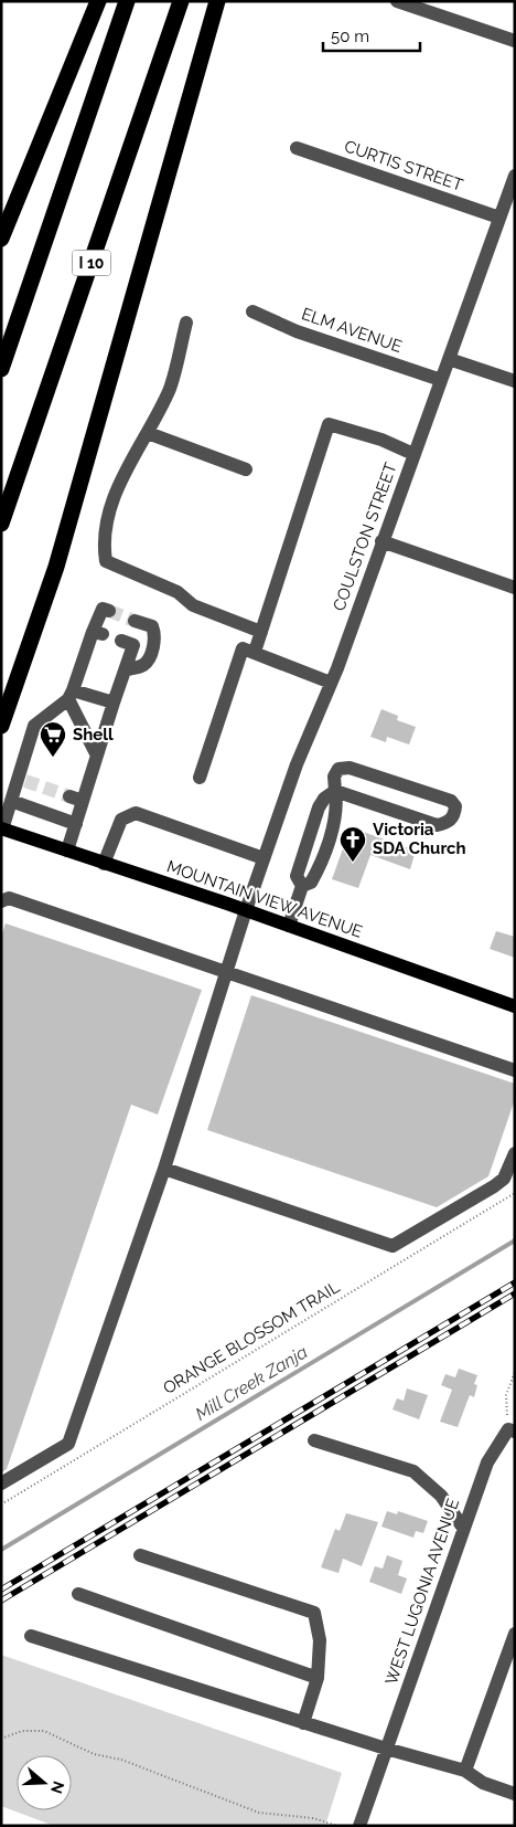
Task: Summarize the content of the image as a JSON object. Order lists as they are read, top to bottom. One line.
{"streets":{"highway":["I 10"],"main road":["MOUNTAIN VIEW AVENUE"],"street":["CURTIS STREET","ELM AVENUE","COULSTON STREET","WEST LUGONIA AVENUE"],"path":["ORANGE BLOSSOM TRAIL"]},"crossings":[["CURTIS STREET","COULSTON STREET"],["ELM AVENUE","COULSTON STREET"],["COULSTON STREET","MOUNTAIN VIEW AVENUE"]],"water":["Mill Creek Zanja"],"places":{"supermarket":["Shell"],"church":["Victoria SDA Church"]},"scale_bar":"50 m","north":"right"}
